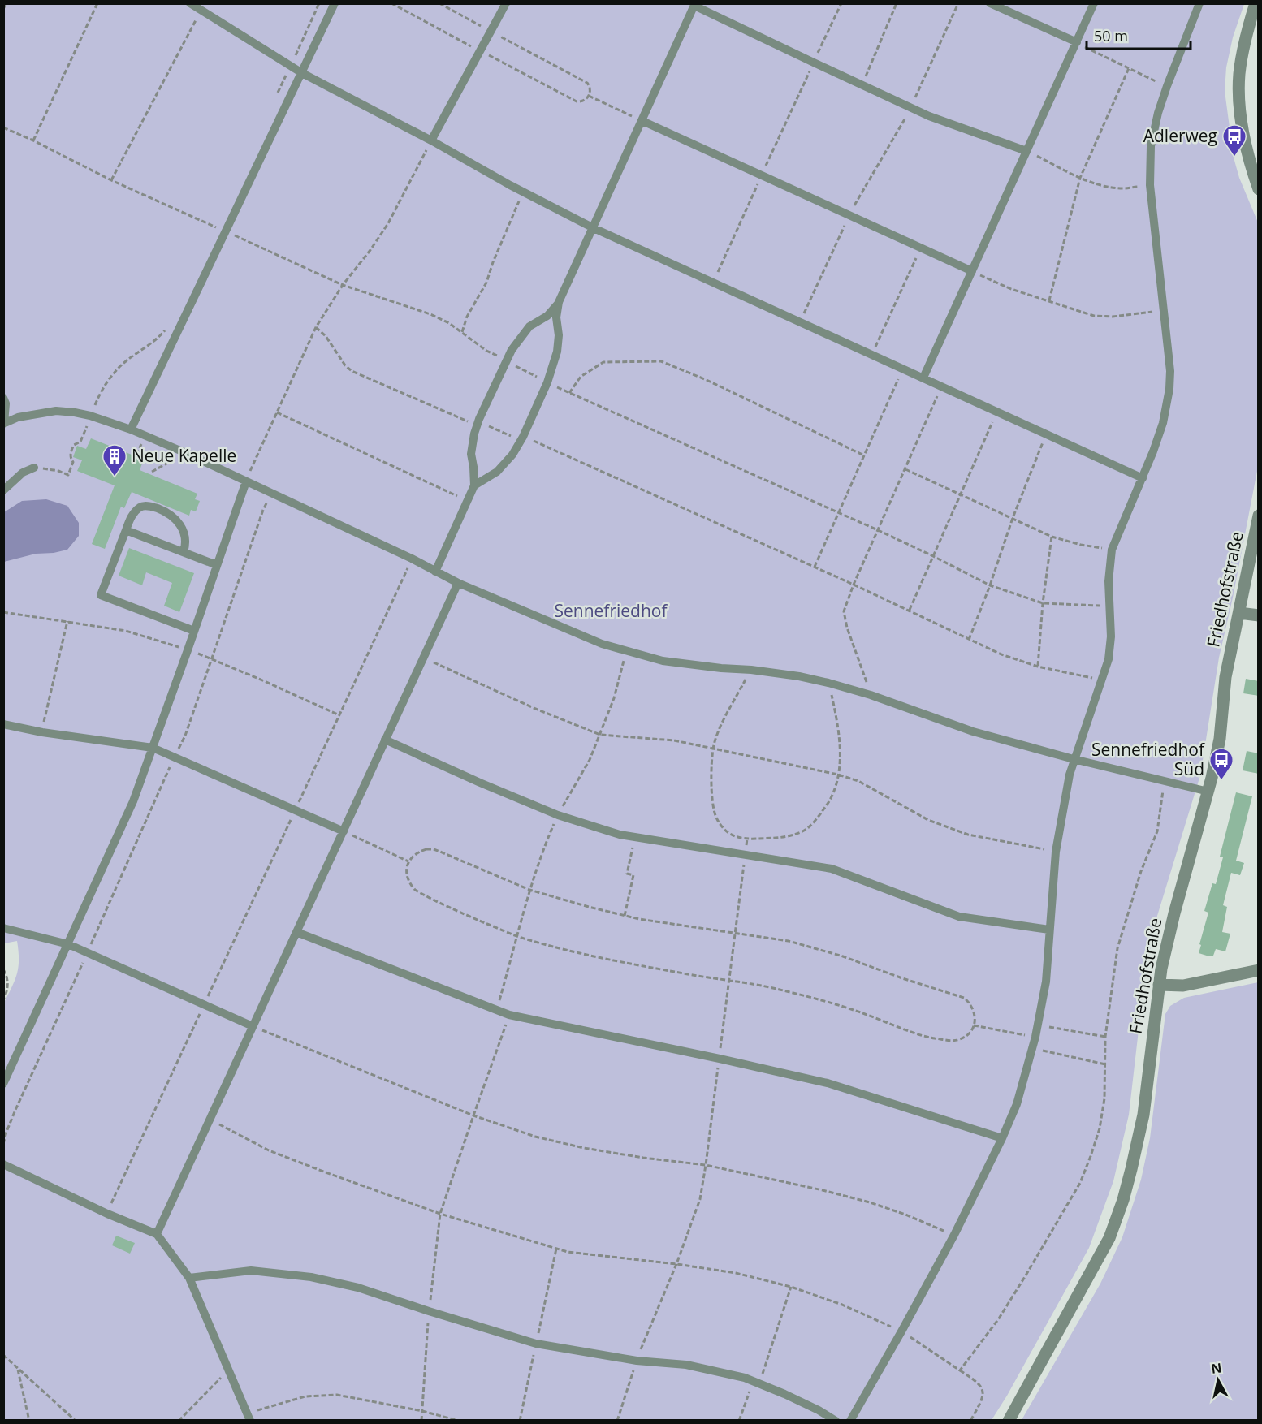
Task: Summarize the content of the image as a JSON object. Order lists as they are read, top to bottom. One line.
{"streets":{"street":["Friedhofstraße"]},"parks":["Sennefriedhof"],"places":{"bus stop":["Adlerweg","Sennefriedhof Süd"],"building":["Neue Kapelle"]},"scale_bar":"50 m","north":"top"}
